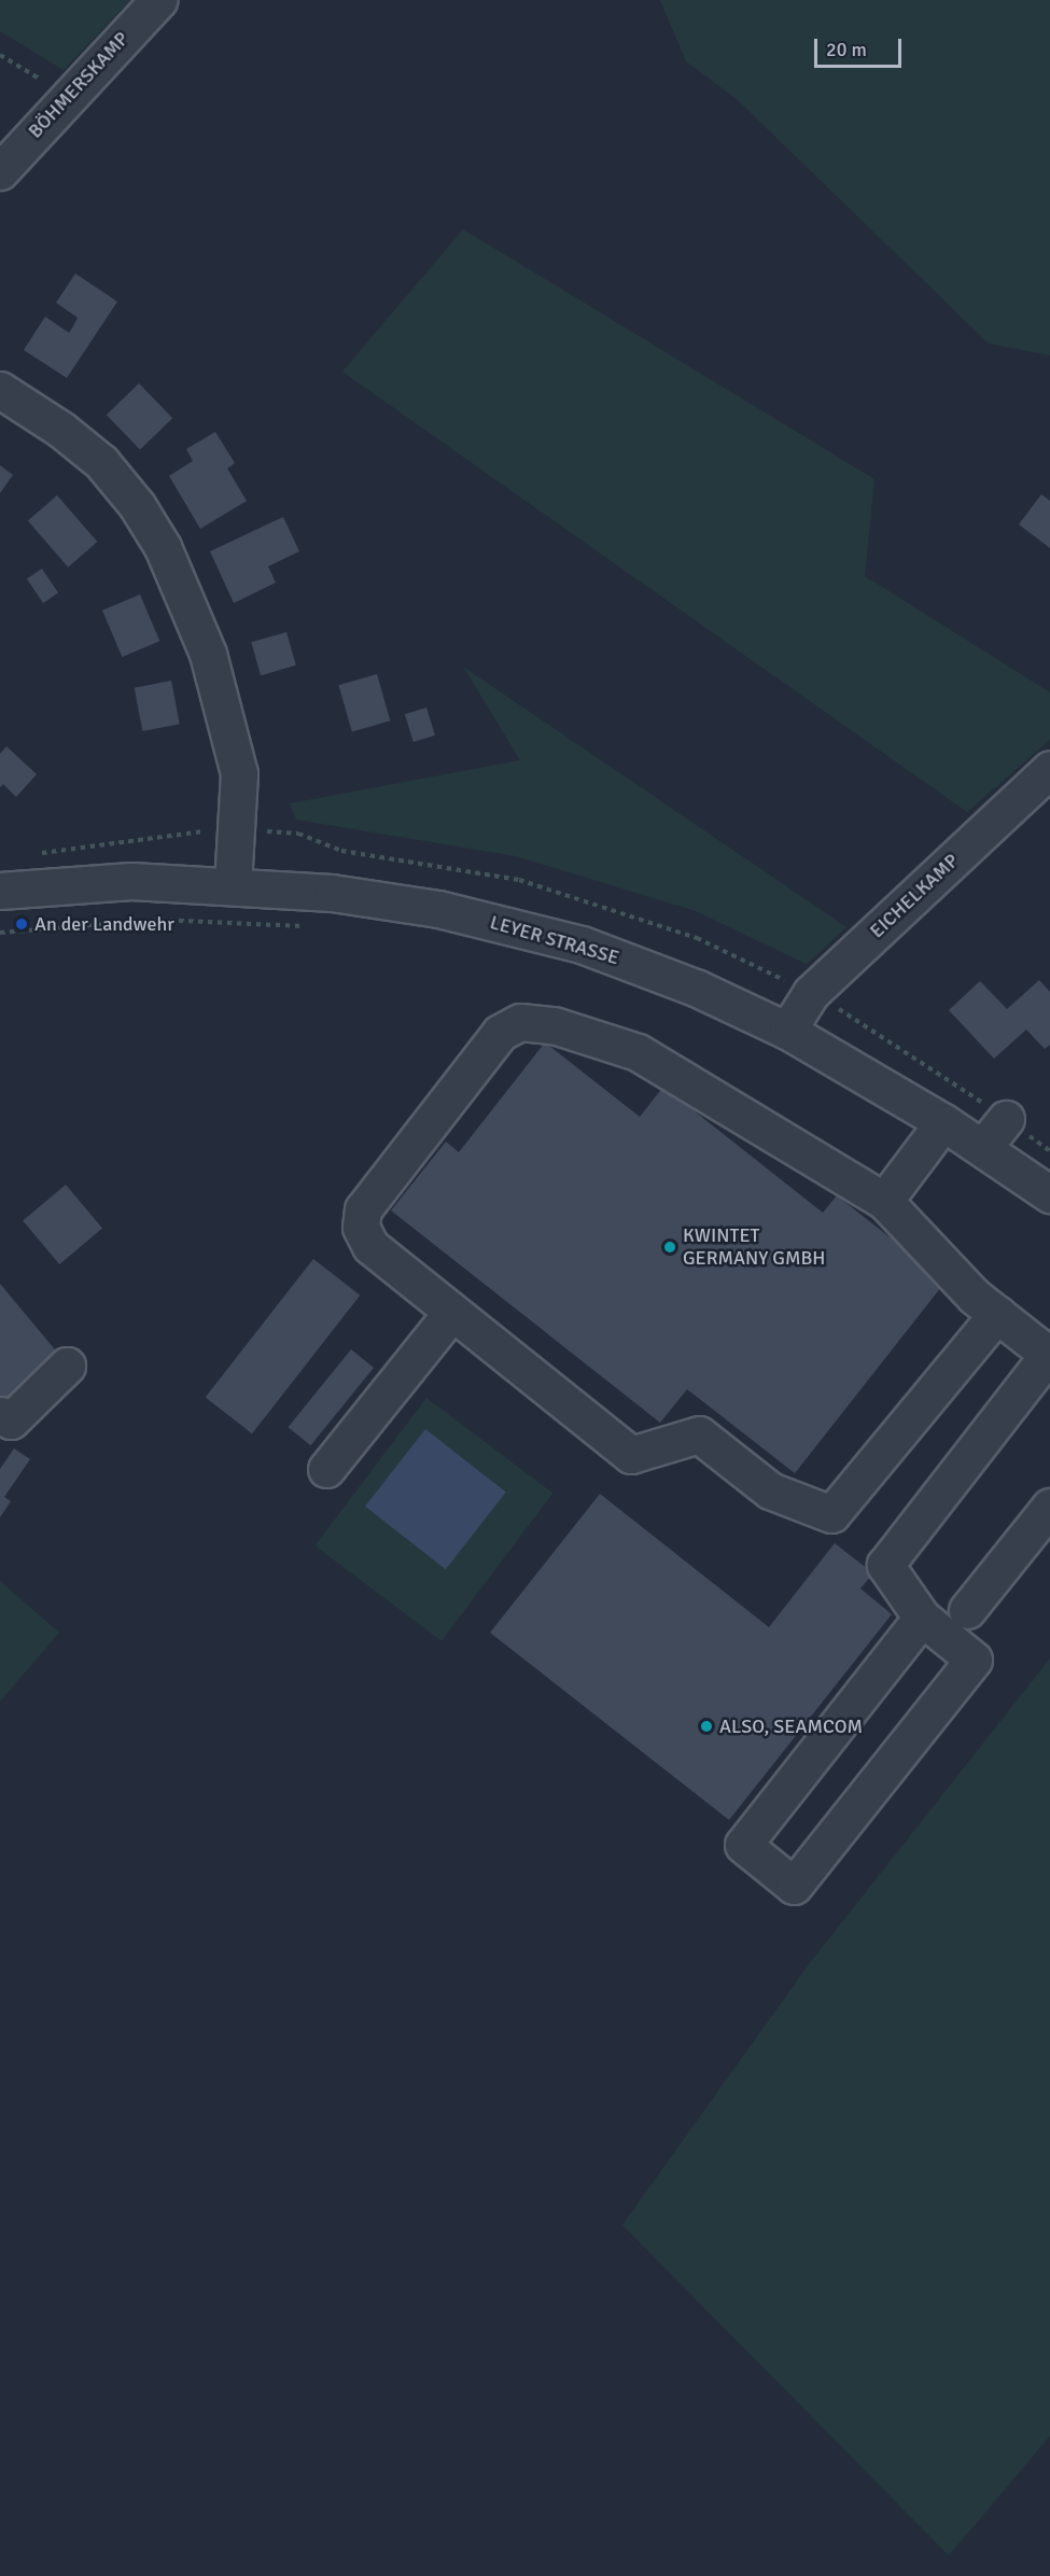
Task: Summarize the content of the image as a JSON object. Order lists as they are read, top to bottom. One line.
{"streets":{"street":["BÖHMERSKAMP","EICHELKAMP","LEYER STRASSE"]},"crossings":[["EICHELKAMP","LEYER STRASSE"]],"places":["An der Landwehr","KWINTET GERMANY GMBH","ALSO, SEAMCOM"],"scale_bar":"20 m"}
